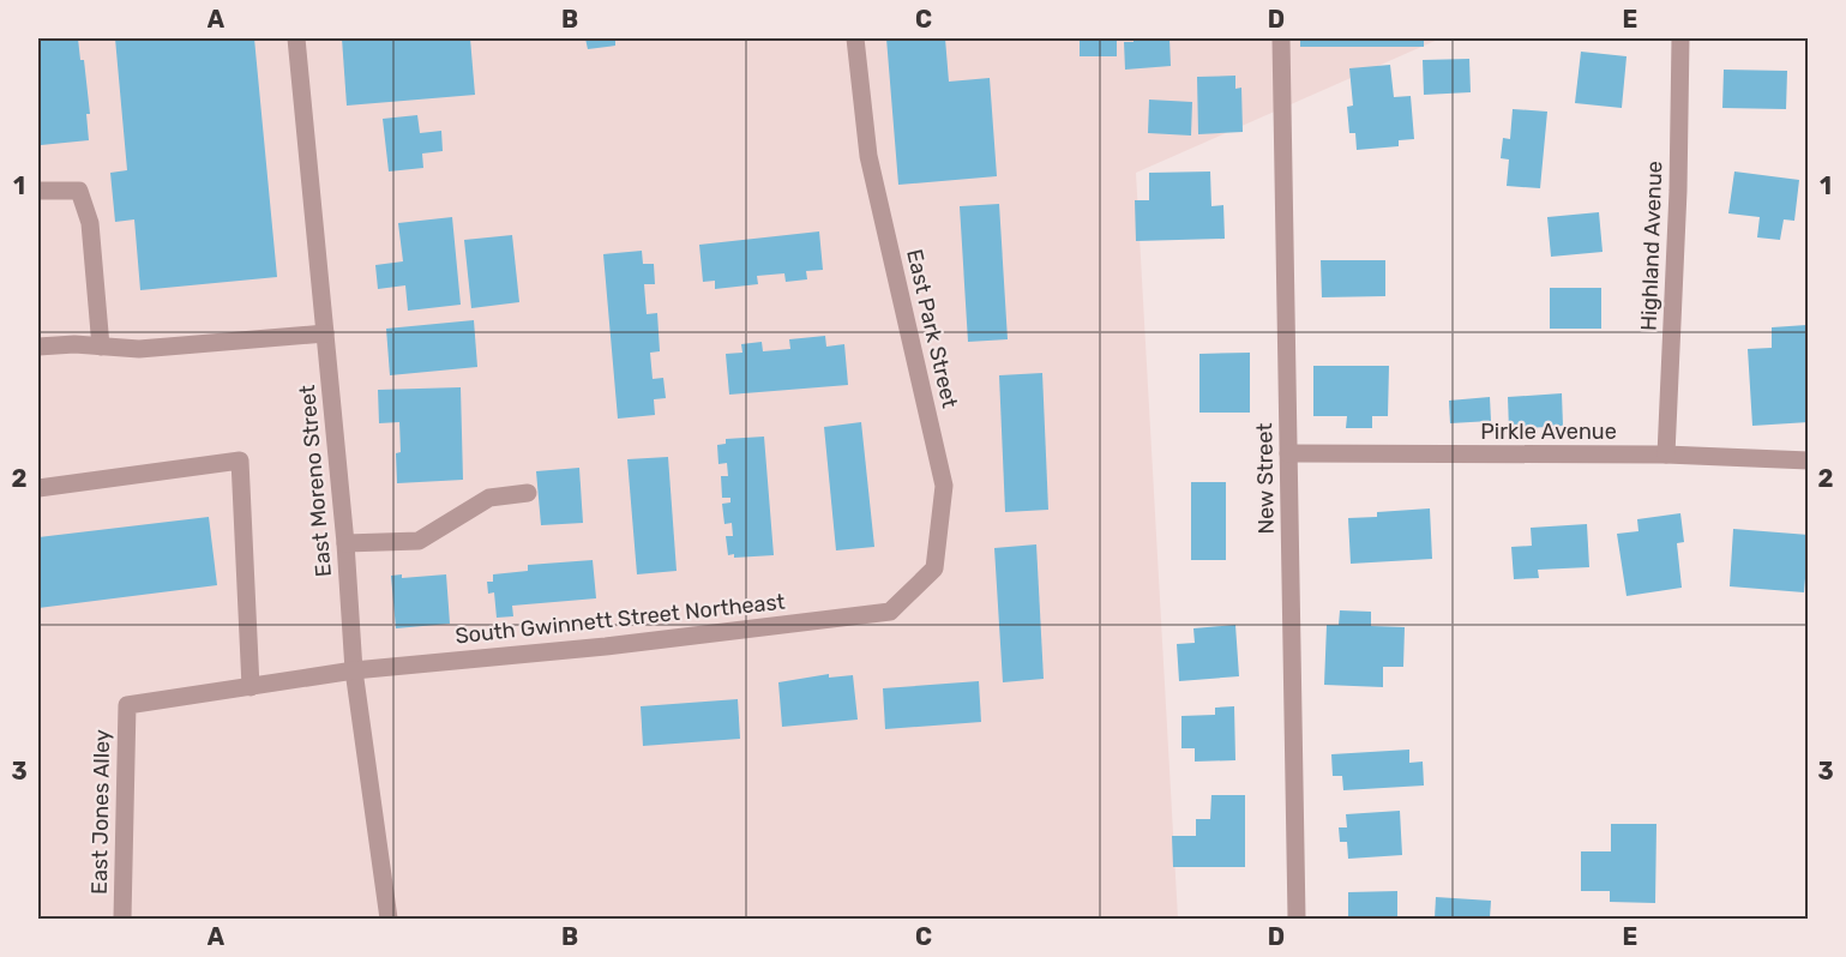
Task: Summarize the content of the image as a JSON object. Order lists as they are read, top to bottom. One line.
{"streets":{"street":["Highland Avenue","East Park Street","Pirkle Avenue","New Street","East Moreno Street","South Gwinnett Street Northeast","East Jones Alley"]},"crossings":[["Highland Avenue","Pirkle Avenue"],["East Park Street","South Gwinnett Street Northeast"],["Pirkle Avenue","New Street"],["East Moreno Street","South Gwinnett Street Northeast"],["South Gwinnett Street Northeast","East Jones Alley"]],"grid":{"columns":["A","B","C","D","E"],"rows":["1","2","3"]}}
